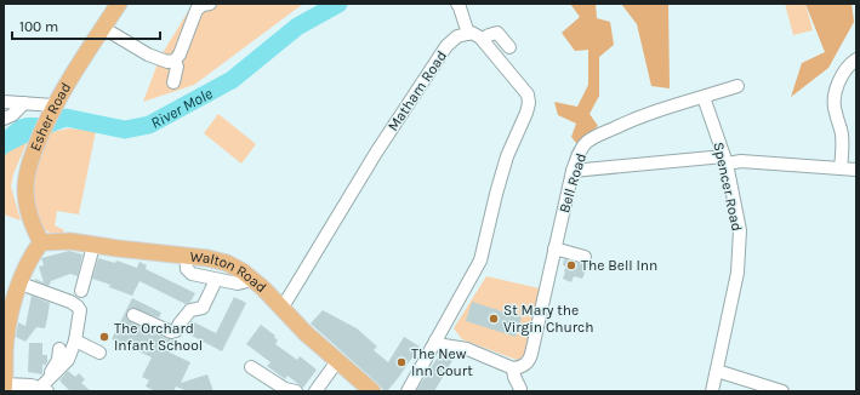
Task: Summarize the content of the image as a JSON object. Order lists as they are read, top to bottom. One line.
{"streets":{"main road":["Esher Road","Walton Road"],"street":["Matham Road","Bell Road","Spencer Road"]},"crossings":[["Matham Road","Walton Road"],["Esher Road","Walton Road"],["Bell Road","Spencer Road"]],"water":["River Mole"],"places":["The Bell Inn","St Mary the Virgin Church","The Orchard Infant School","The New Inn Court"],"scale_bar":"100 m"}
